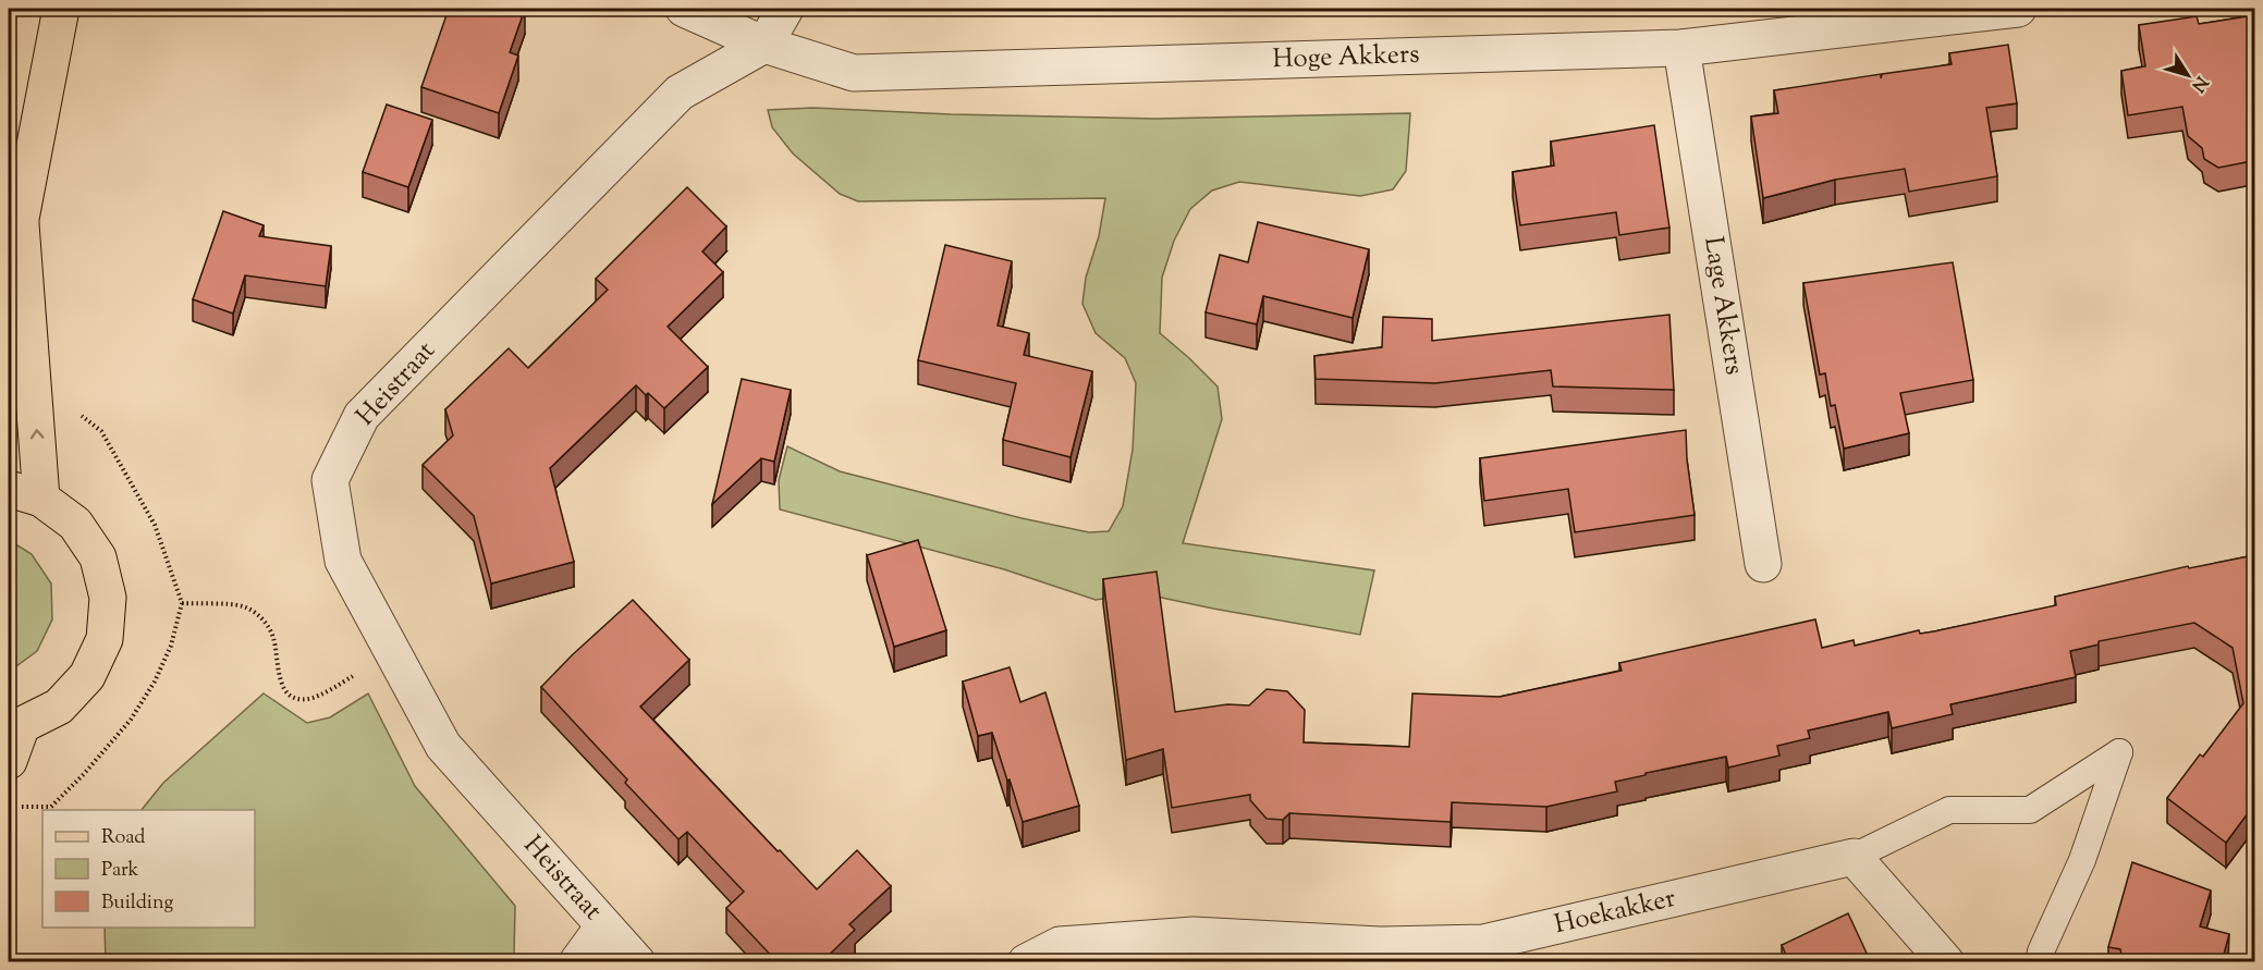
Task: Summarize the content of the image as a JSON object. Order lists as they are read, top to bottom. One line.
{"streets":{"street":["Hoge Akkers","Lage Akkers","Heistraat","Hoekakker"]},"crossings":[["Hoge Akkers","Lage Akkers"],["Hoge Akkers","Heistraat"]],"legend":["Road","Park","Building"],"north":"bottom right"}
